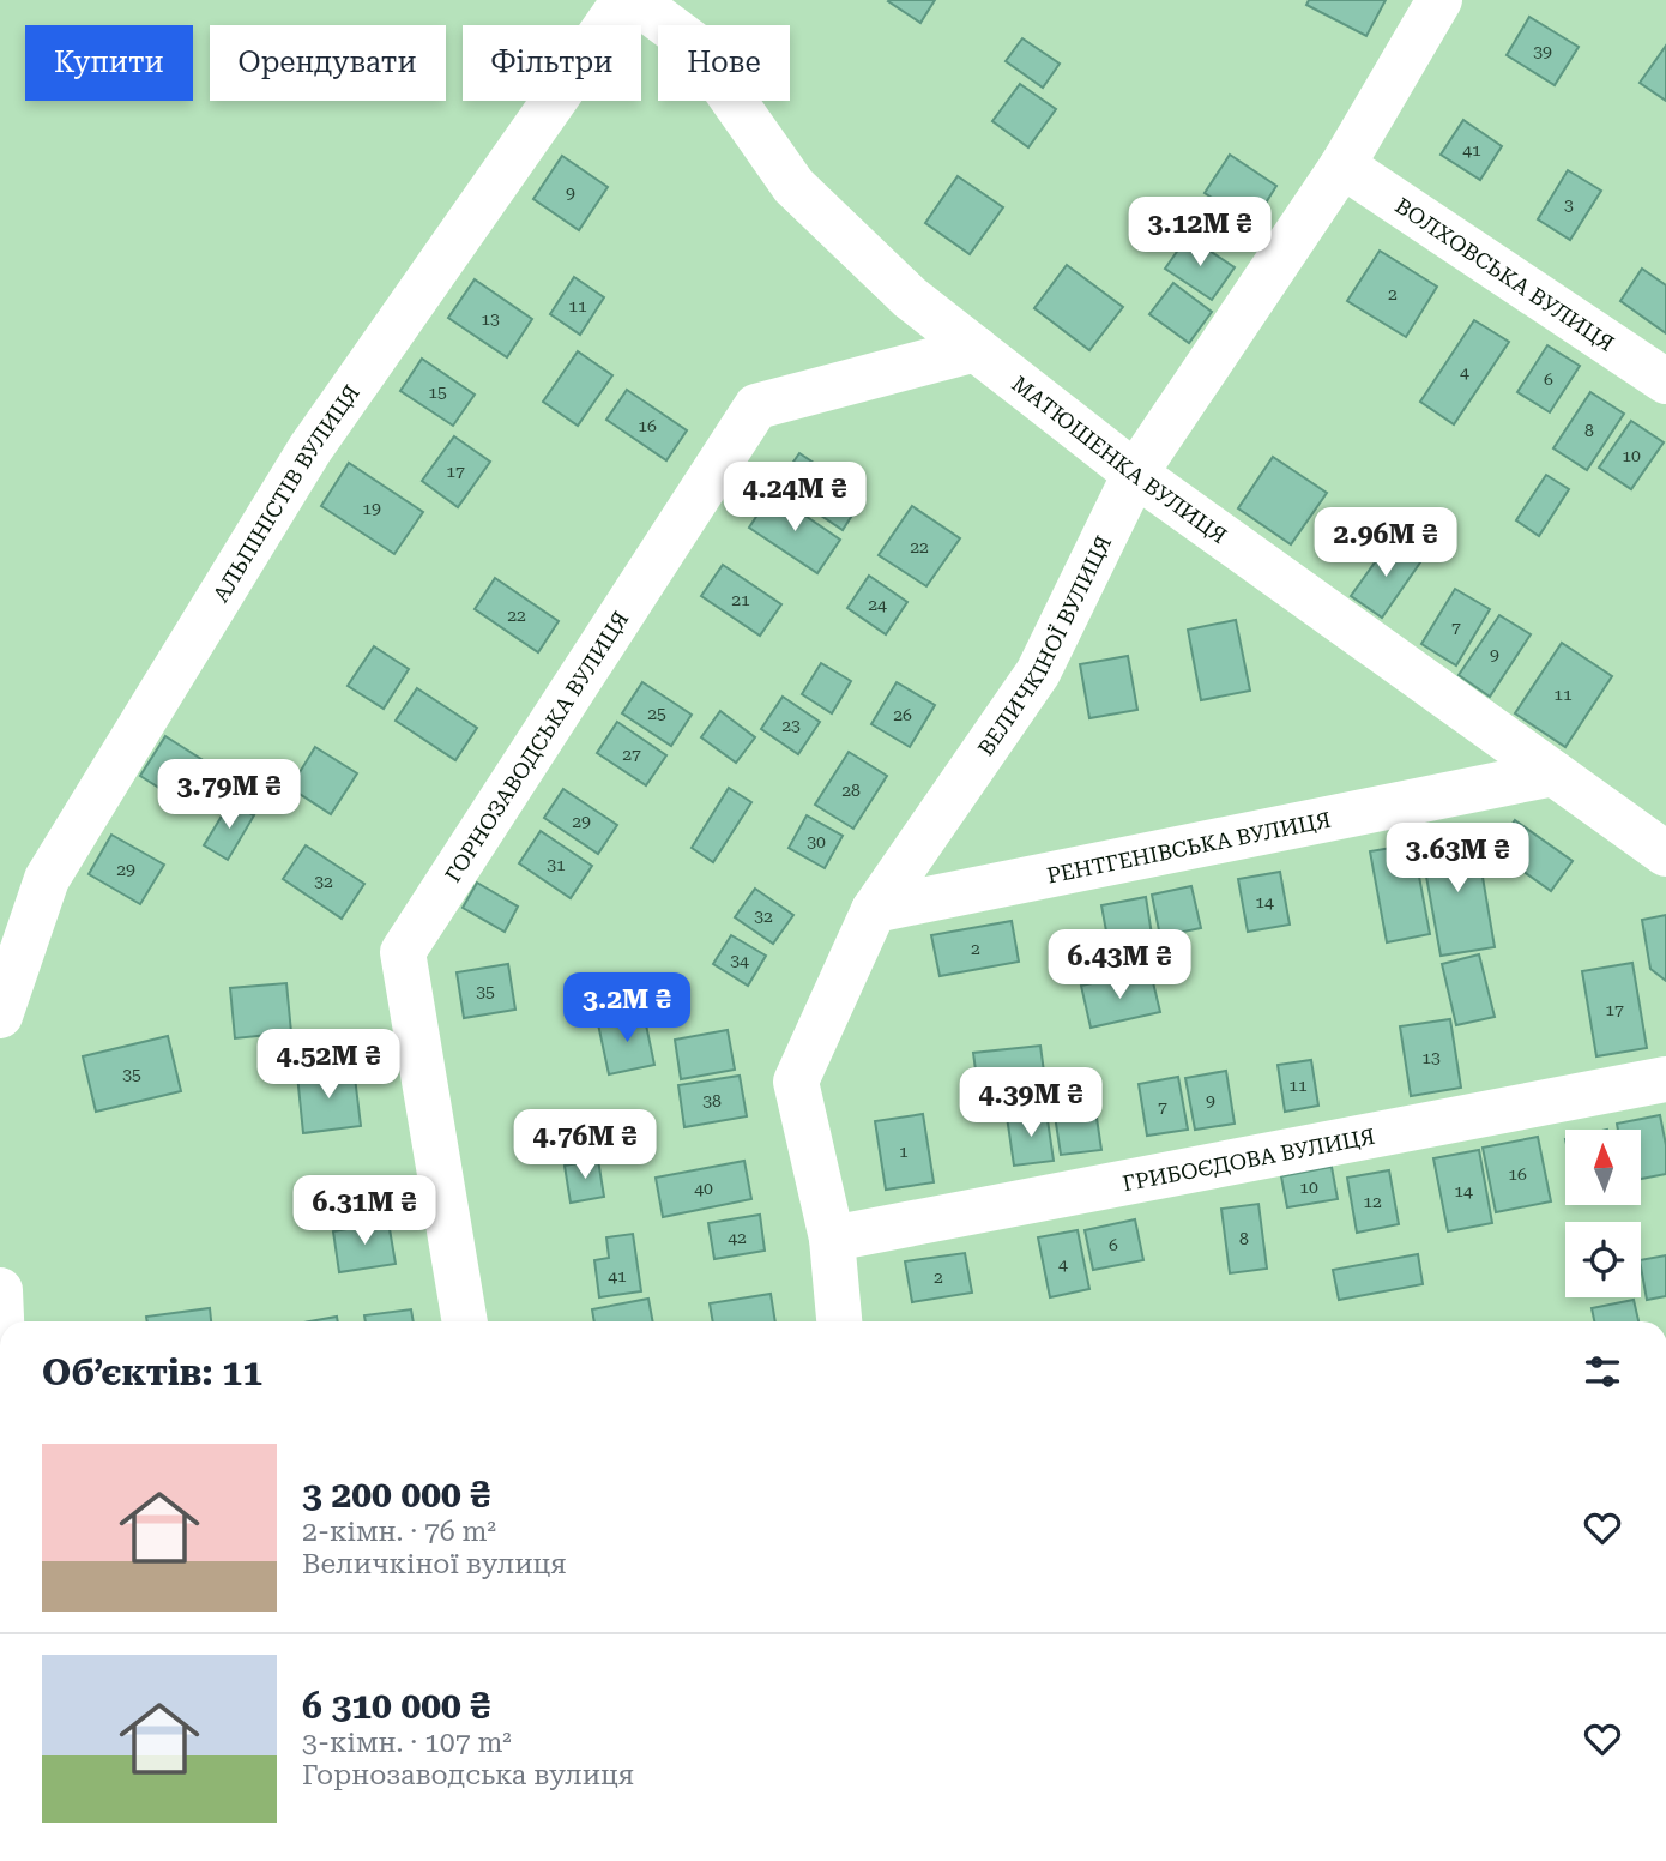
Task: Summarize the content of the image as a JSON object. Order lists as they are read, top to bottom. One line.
{"streets":{"street":["ВОЛХОВСЬКА ВУЛИЦЯ","МАТЮШЕНКА ВУЛИЦЯ","АЛЬПІНІСТІВ ВУЛИЦЯ","ВЕЛИЧКІНОЇ ВУЛИЦЯ","ГОРНОЗАВОДСЬКА ВУЛИЦЯ","РЕНТГЕНІВСЬКА ВУЛИЦЯ","ГРИБОЄДОВА ВУЛИЦЯ"]},"crossings":[["ВОЛХОВСЬКА ВУЛИЦЯ","ВЕЛИЧКІНОЇ ВУЛИЦЯ"],["МАТЮШЕНКА ВУЛИЦЯ","ВЕЛИЧКІНОЇ ВУЛИЦЯ"],["МАТЮШЕНКА ВУЛИЦЯ","ГОРНОЗАВОДСЬКА ВУЛИЦЯ"],["МАТЮШЕНКА ВУЛИЦЯ","РЕНТГЕНІВСЬКА ВУЛИЦЯ"],["ВЕЛИЧКІНОЇ ВУЛИЦЯ","РЕНТГЕНІВСЬКА ВУЛИЦЯ"],["ВЕЛИЧКІНОЇ ВУЛИЦЯ","ГРИБОЄДОВА ВУЛИЦЯ"]],"house_numbers":["39","41","9","3","2","11","13","4","6","15","16","8","10","17","19","22","21","24","22","7","9","11","25","26","23","27","28","29","30","31","29","32","14","32","2","34","35","17","13","35","11","38","9","7","1","16","10","40","14","12","42","8","6","4","41","2"],"north":"top","page":{"chip":["Купити","Орендувати","Фільтри","Нове"],"price":["3.12M ₴","4.24M ₴","2.96M ₴","3.79M ₴","3.63M ₴","6.43M ₴","3.2M ₴","4.52M ₴","4.39M ₴","4.76M ₴","6.31M ₴"],"heading":"Об’єктів: 11","list":[{"name":"3 200 000 ₴","note":"2-кімн. · 76 m² · Величкіної вулиця"},{"name":"6 310 000 ₴","note":"3-кімн. · 107 m² · Горнозаводська вулиця"}]}}
